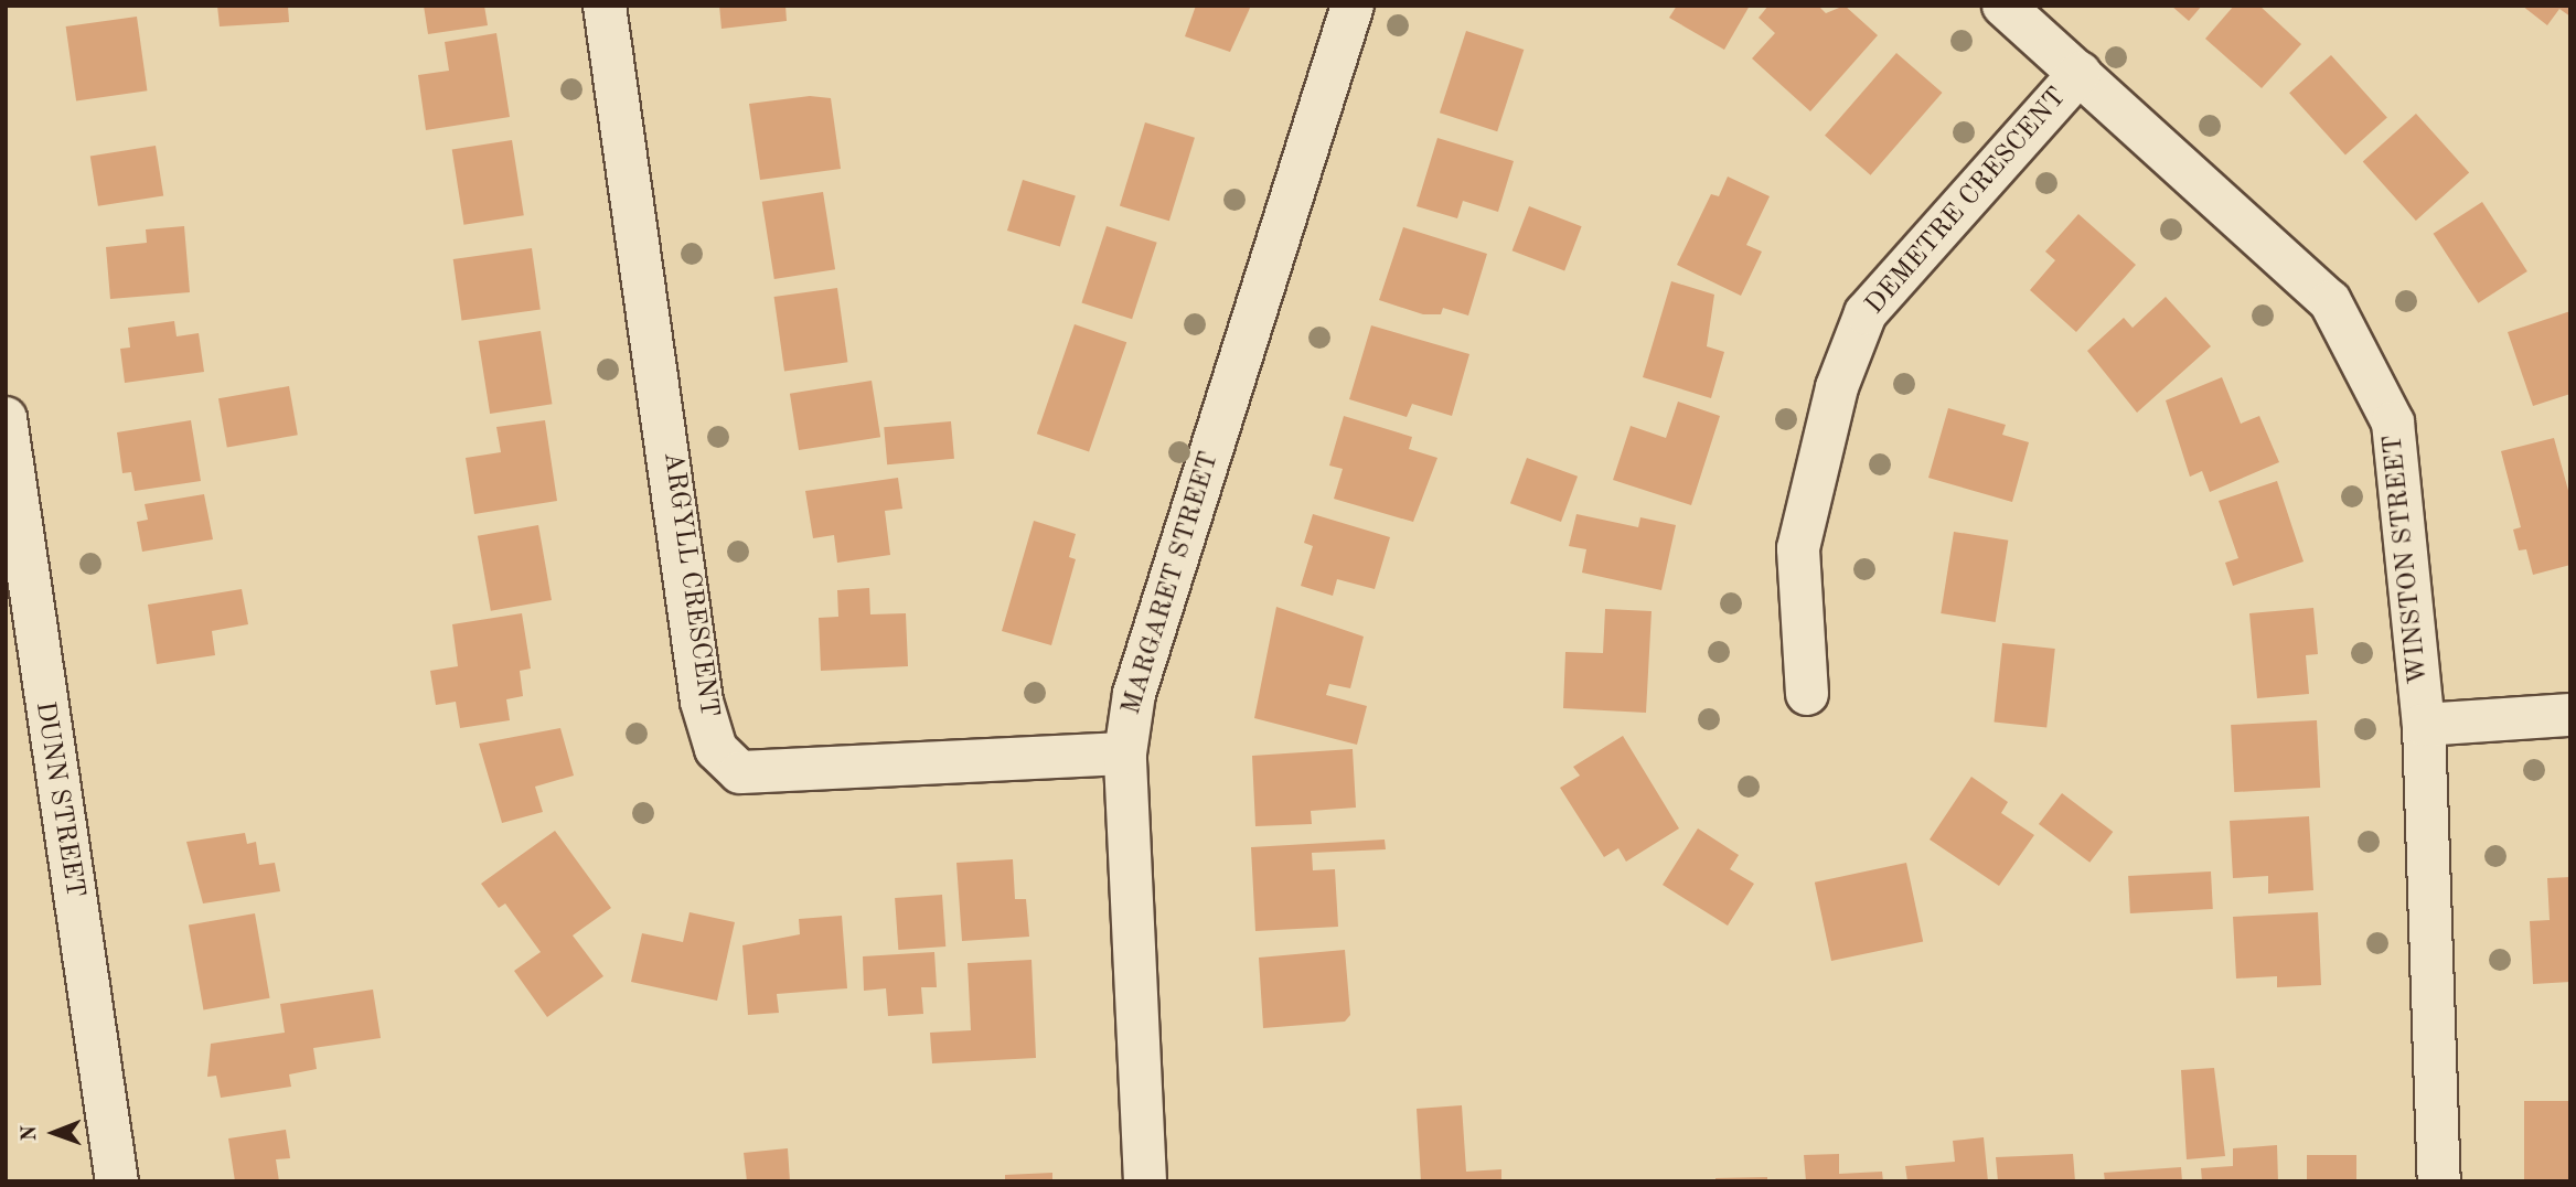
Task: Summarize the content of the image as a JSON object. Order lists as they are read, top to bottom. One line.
{"streets":{"street":["DEMETRE CRESCENT","WINSTON STREET","MARGARET STREET","ARGYLL CRESCENT","DUNN STREET"]},"crossings":[["DEMETRE CRESCENT","WINSTON STREET"],["MARGARET STREET","ARGYLL CRESCENT"]],"north":"left"}
